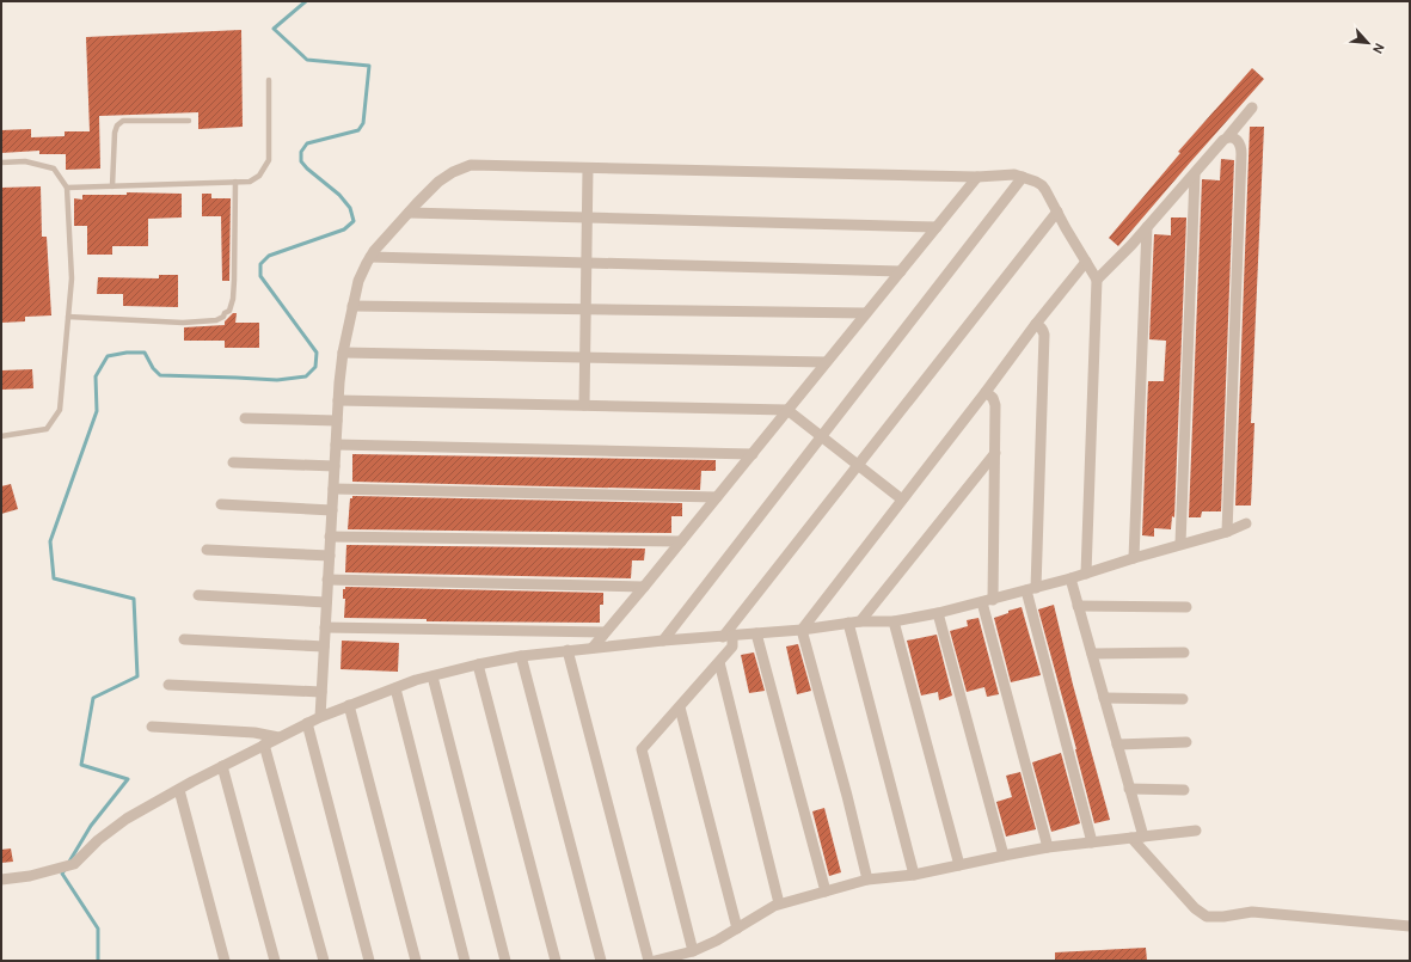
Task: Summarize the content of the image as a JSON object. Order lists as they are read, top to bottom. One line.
{"north":"bottom right"}
